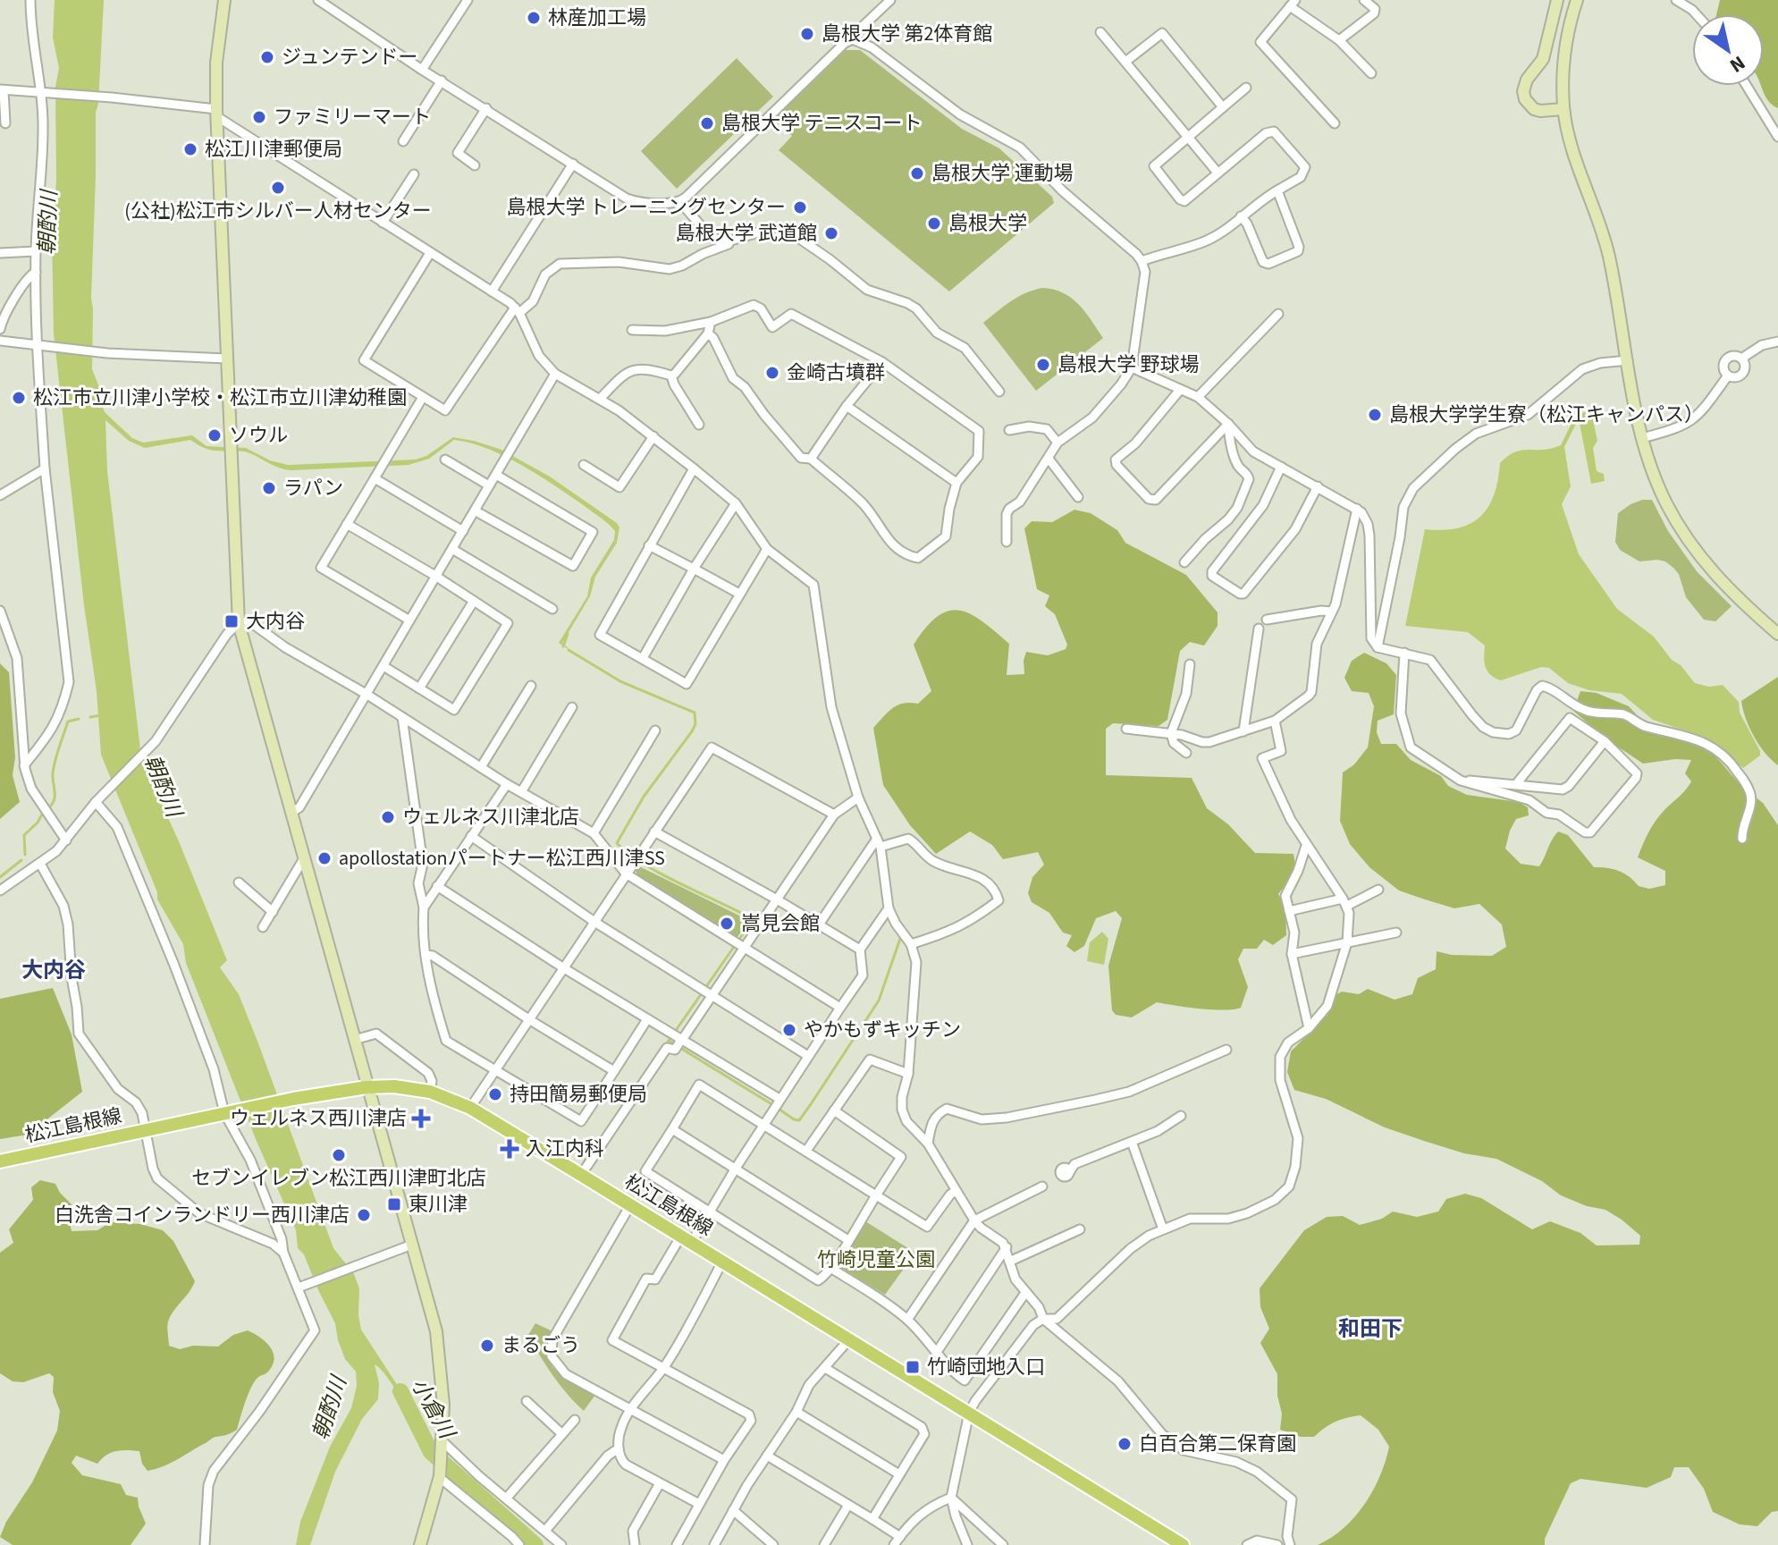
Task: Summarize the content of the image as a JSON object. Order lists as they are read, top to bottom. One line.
{"streets":{"main road":["松江島根線"]},"districts":["大内谷","和田下"],"water":["朝酌川","小倉川"],"parks":["竹崎児童公園"],"places":{"other":["林産加工場","島根大学 第2体育館","ジュンテンドー","ファミリーマート","島根大学 テニスコート","松江川津郵便局","島根大学 運動場","(公社)松江市シルバー人材センター","島根大学 トレーニングセンター","島根大学","島根大学 武道館","島根大学 野球場","金崎古墳群","松江市立川津小学校・松江市立川津幼稚園","島根大学学生寮（松江キャンパス）","ソウル","ラパン","ウェルネス川津北店","apollostationパートナー松江西川津SS","嵩見会館","やかもずキッチン","持田簡易郵便局","セブンイレブン松江西川津町北店","白洗舎コインランドリー西川津店","まるごう","白百合第二保育園"],"transit":["大内谷","東川津","竹崎団地入口"],"health":["ウェルネス西川津店","入江内科"]},"north":"bottom right"}
